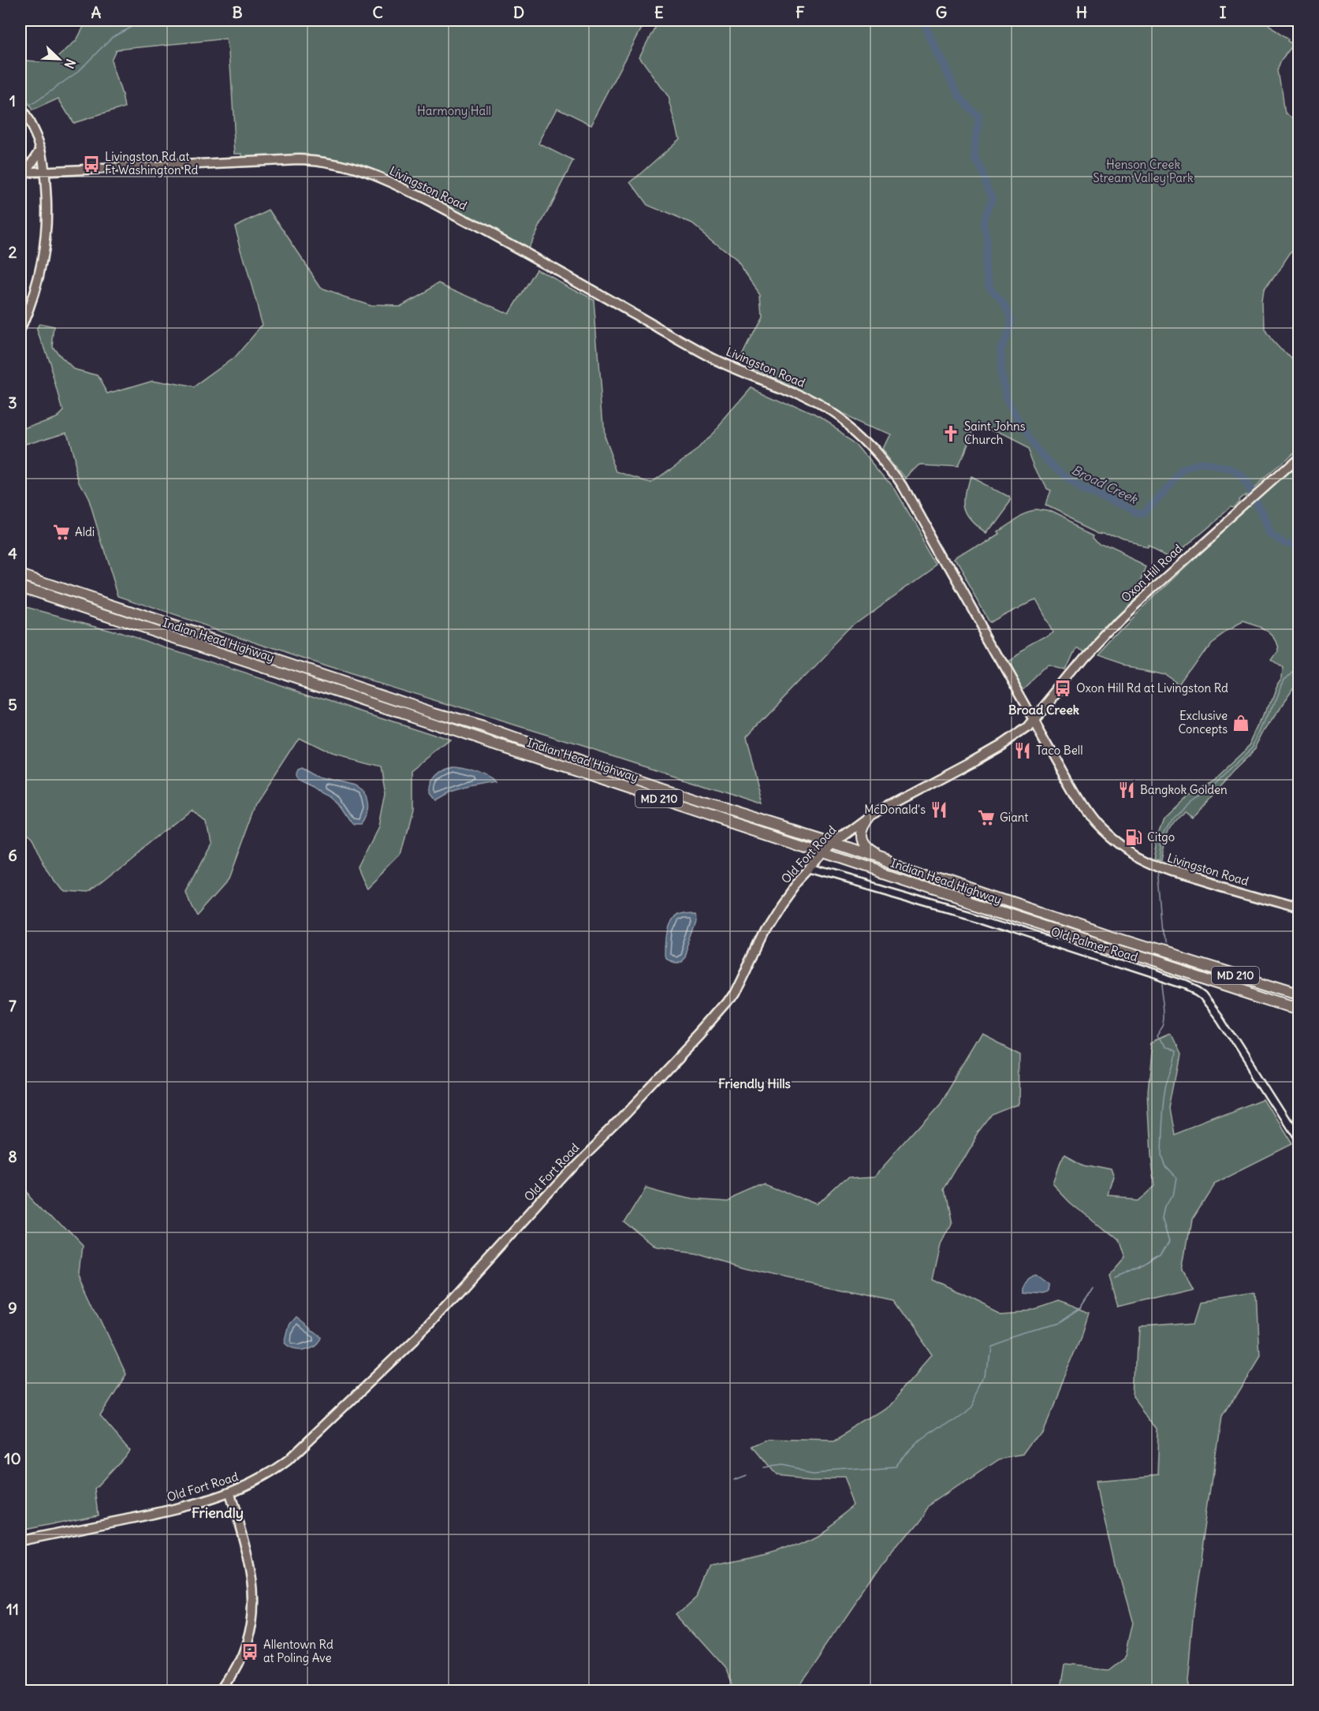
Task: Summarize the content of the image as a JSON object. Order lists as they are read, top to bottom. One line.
{"streets":{"highway":["Indian Head Highway","MD 210"],"main road":["Livingston Road","Oxon Hill Road","Old Fort Road"],"street":["Old Palmer Road"]},"crossings":[["Livingston Road","Oxon Hill Road"],["Livingston Road","Old Fort Road"],["Oxon Hill Road","Old Fort Road"],["Indian Head Highway","Old Fort Road"],["Old Fort Road","Old Palmer Road"]],"districts":["Broad Creek","Friendly Hills","Friendly"],"water":["Broad Creek"],"parks":["Harmony Hall","Henson Creek Stream Valley Park"],"places":{"bus stop":["Livingston Rd at Ft Washington Rd","Oxon Hill Rd at Livingston Rd","Allentown Rd at Poling Ave"],"church":["Saint Johns Church"],"supermarket":["Aldi","Giant"],"shop":["Exclusive Concepts"],"restaurant":["Taco Bell","Bangkok Golden","McDonald's"],"fuel station":["Citgo"]},"north":"bottom right","grid":{"columns":["A","B","C","D","E","F","G","H","I"],"rows":["1","2","3","4","5","6","7","8","9","10","11"]}}
